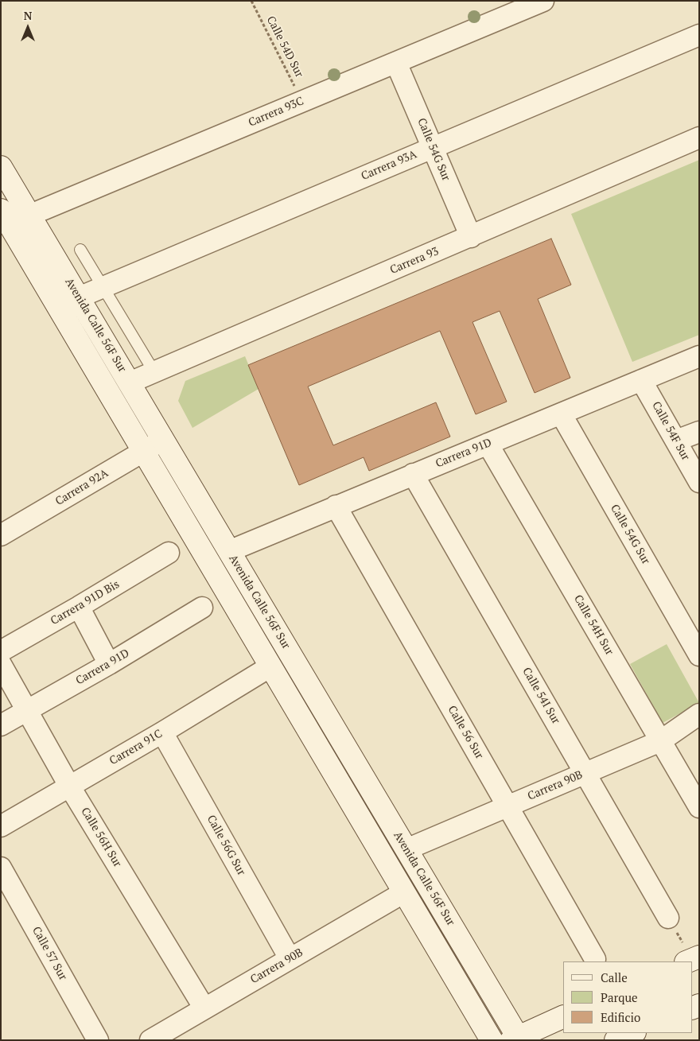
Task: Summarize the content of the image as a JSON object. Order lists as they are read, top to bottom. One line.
{"streets":{"street":["Carrera 93C","Calle 54G Sur","Carrera 93A","Carrera 93","Avenida Calle 56F Sur","Calle 54F Sur","Carrera 91D","Carrera 92A","Carrera 91D Bis","Calle 54H Sur","Calle 54I Sur","Calle 56 Sur","Carrera 91C","Carrera 90B","Calle 56H Sur","Calle 56G Sur","Calle 57 Sur"],"path":["Calle 54D Sur"]},"crossings":[["Calle 54D Sur","Carrera 93C"],["Carrera 93C","Calle 54G Sur"],["Carrera 93C","Avenida Calle 56F Sur"],["Calle 54G Sur","Carrera 93A"],["Calle 54G Sur","Carrera 93"],["Calle 54G Sur","Carrera 91D"],["Carrera 93A","Avenida Calle 56F Sur"],["Carrera 93","Avenida Calle 56F Sur"],["Avenida Calle 56F Sur","Carrera 91D"],["Avenida Calle 56F Sur","Carrera 92A"],["Avenida Calle 56F Sur","Carrera 91C"],["Avenida Calle 56F Sur","Carrera 90B"],["Calle 54F Sur","Carrera 91D"],["Carrera 91D","Calle 54H Sur"],["Carrera 91D","Calle 54I Sur"],["Carrera 91D","Calle 56 Sur"],["Carrera 91D","Calle 56H Sur"],["Calle 54H Sur","Carrera 90B"],["Calle 54I Sur","Carrera 90B"],["Calle 56 Sur","Carrera 90B"],["Carrera 91C","Calle 56H Sur"],["Carrera 91C","Calle 56G Sur"],["Carrera 90B","Calle 56H Sur"],["Carrera 90B","Calle 56G Sur"]],"legend":["Calle","Parque","Edificio"],"north":"top"}
